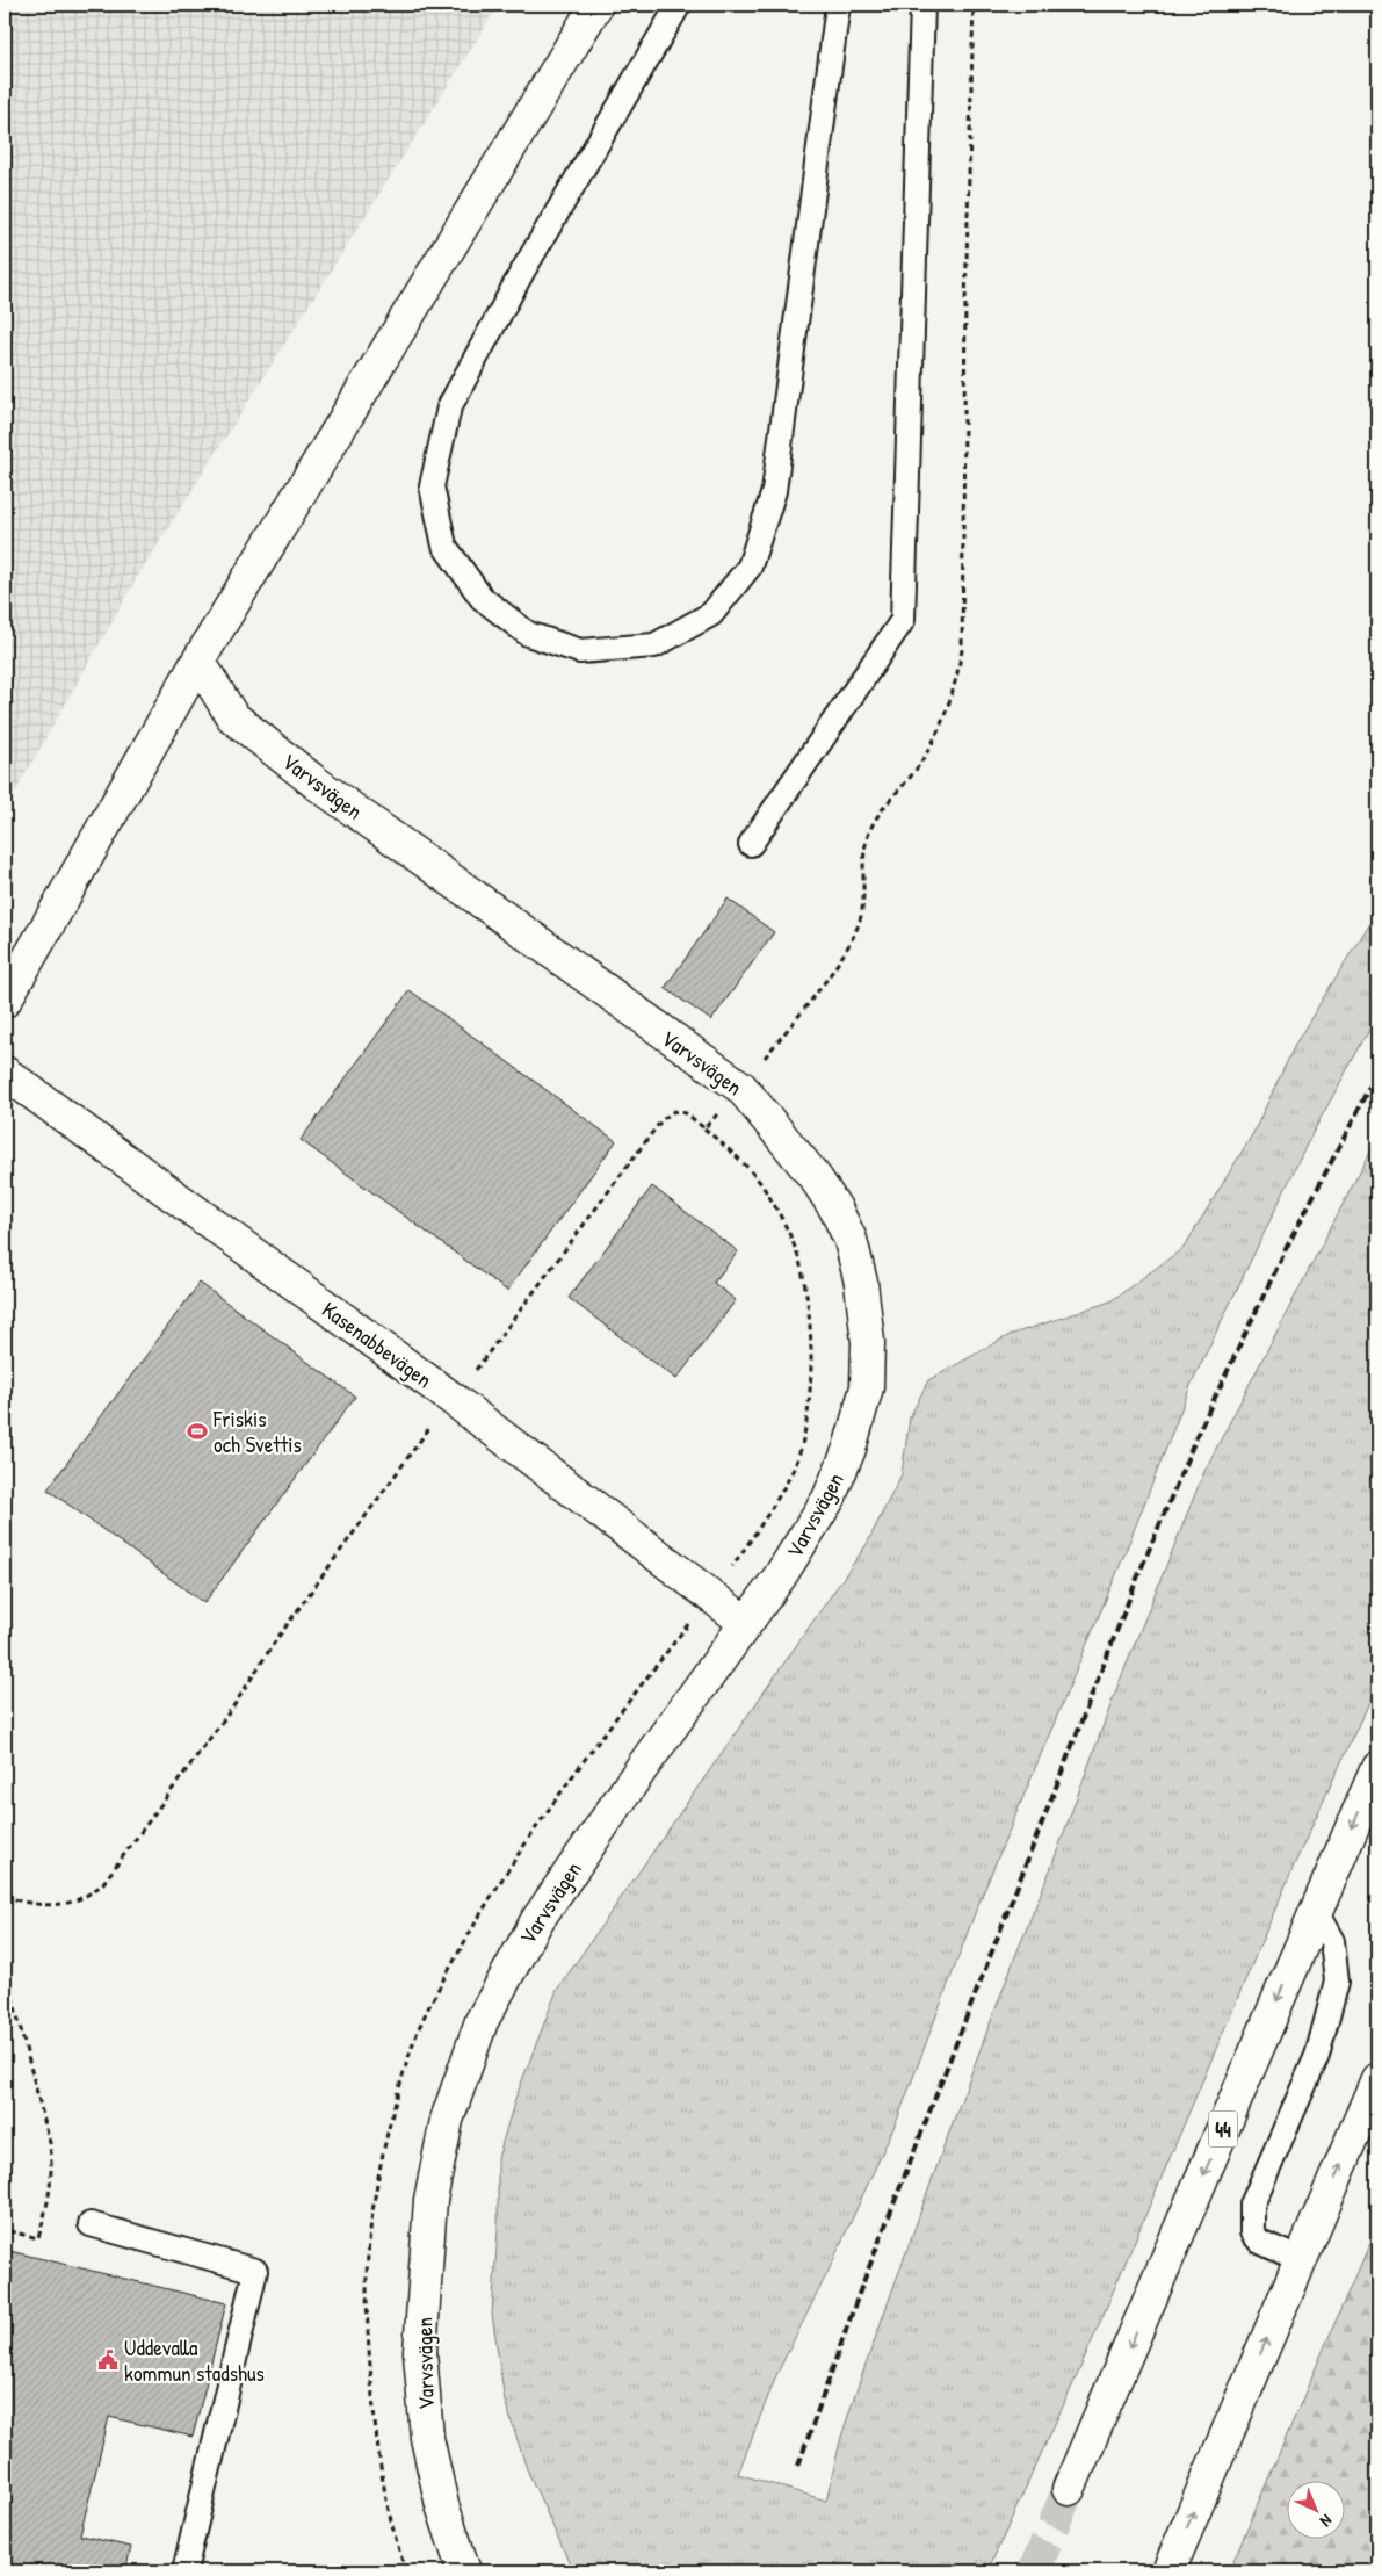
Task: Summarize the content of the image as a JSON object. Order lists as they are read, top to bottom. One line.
{"streets":{"main road":["Varvsvägen","Kasenabbevägen","44"]},"crossings":[["Varvsvägen","Kasenabbevägen"]],"places":{"sports":["Friskis och Svettis"],"public building":["Uddevalla kommun stadshus"]},"north":"bottom right"}
